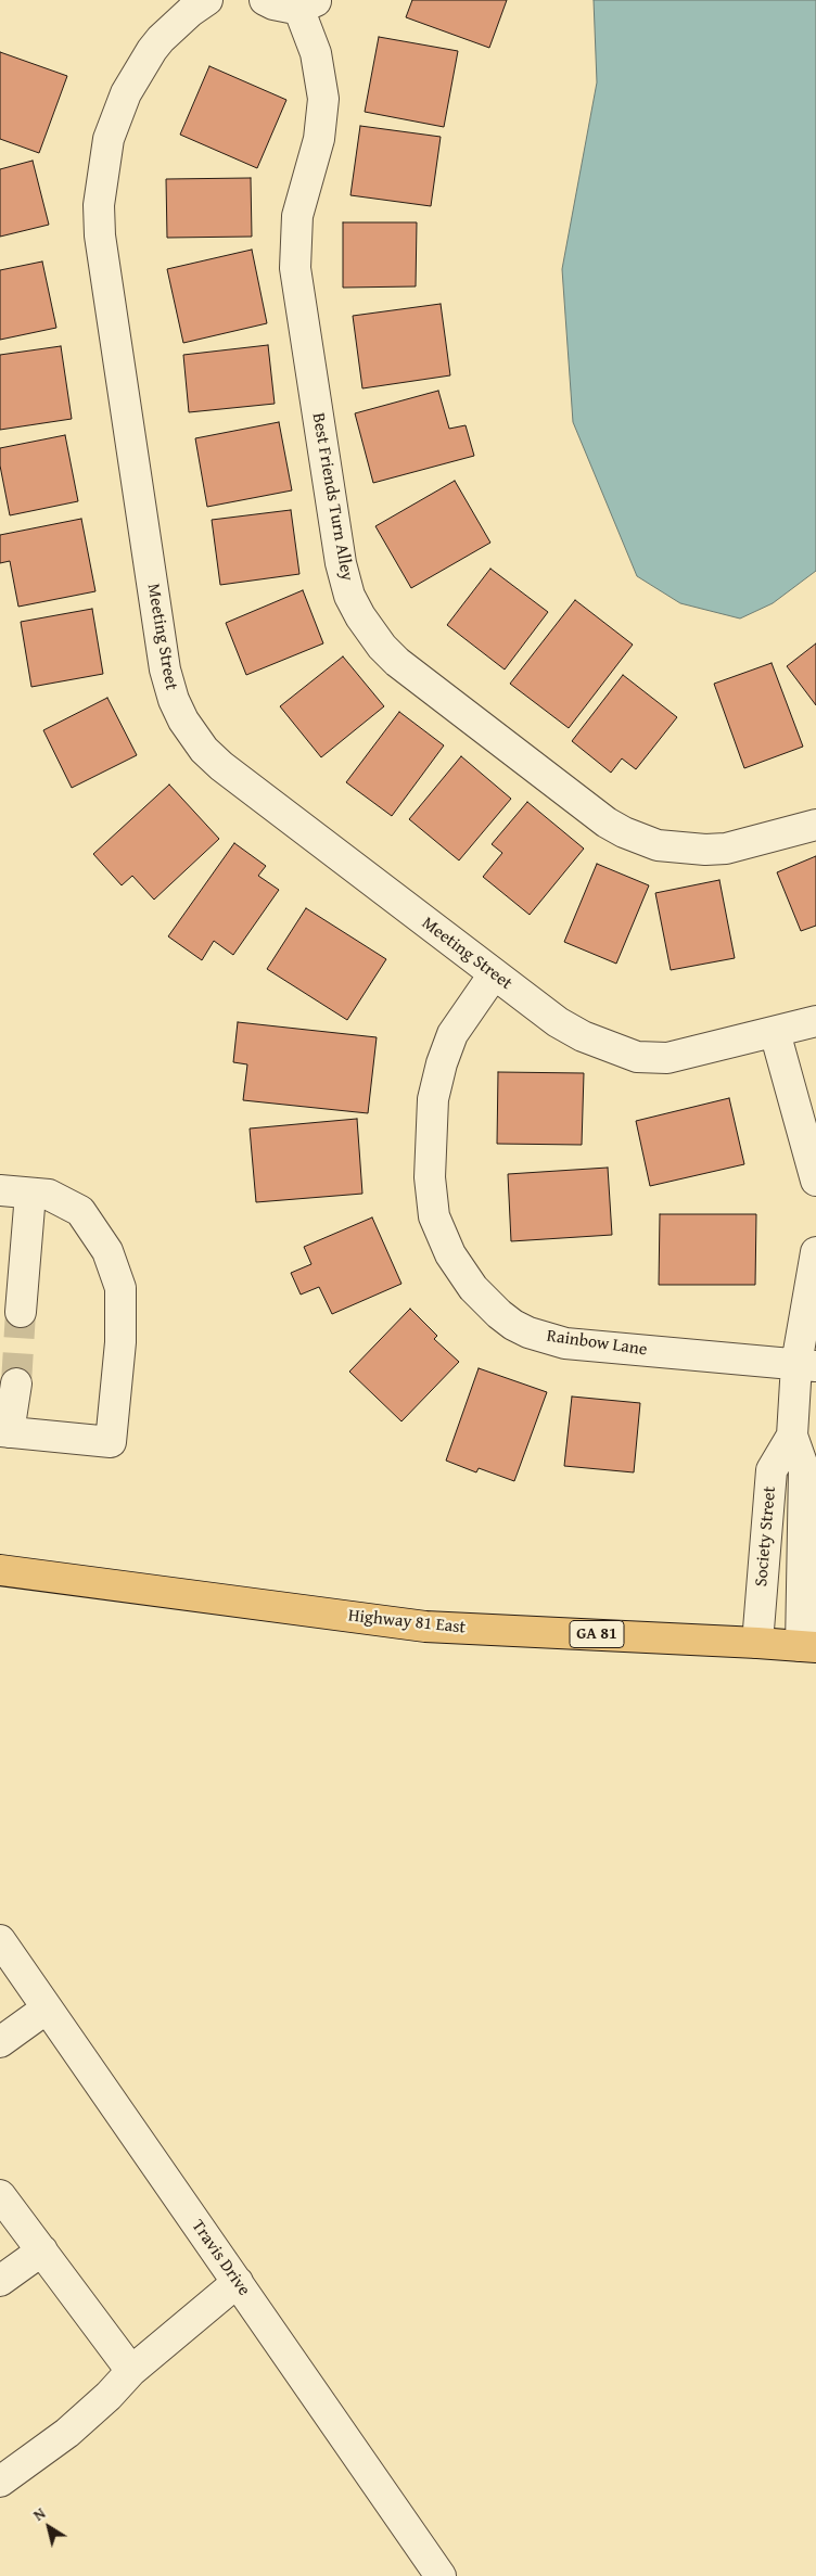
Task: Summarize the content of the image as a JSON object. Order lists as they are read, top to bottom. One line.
{"streets":{"main road":["Highway 81 East","GA 81"],"street":["Best Friends Turn Alley","Meeting Street","Rainbow Lane","Society Street","Travis Drive"]},"crossings":[["Meeting Street","Rainbow Lane"],["Rainbow Lane","Society Street"],["Society Street","Highway 81 East"]],"north":"top left"}
